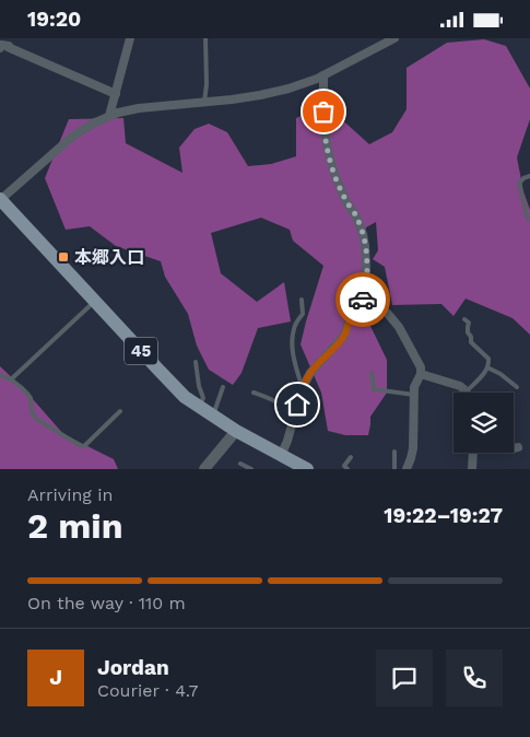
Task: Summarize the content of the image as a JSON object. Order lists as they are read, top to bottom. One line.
{"streets":{"main road":["45"]},"places":{"transit":["本郷入口"]},"page":{"status":"19:20","heading":["2 min","Arriving in","19:22–19:27"],"panel":["Jordan","Courier · 4.7"],"bar":"On the way · 110 m","round":"J"}}
